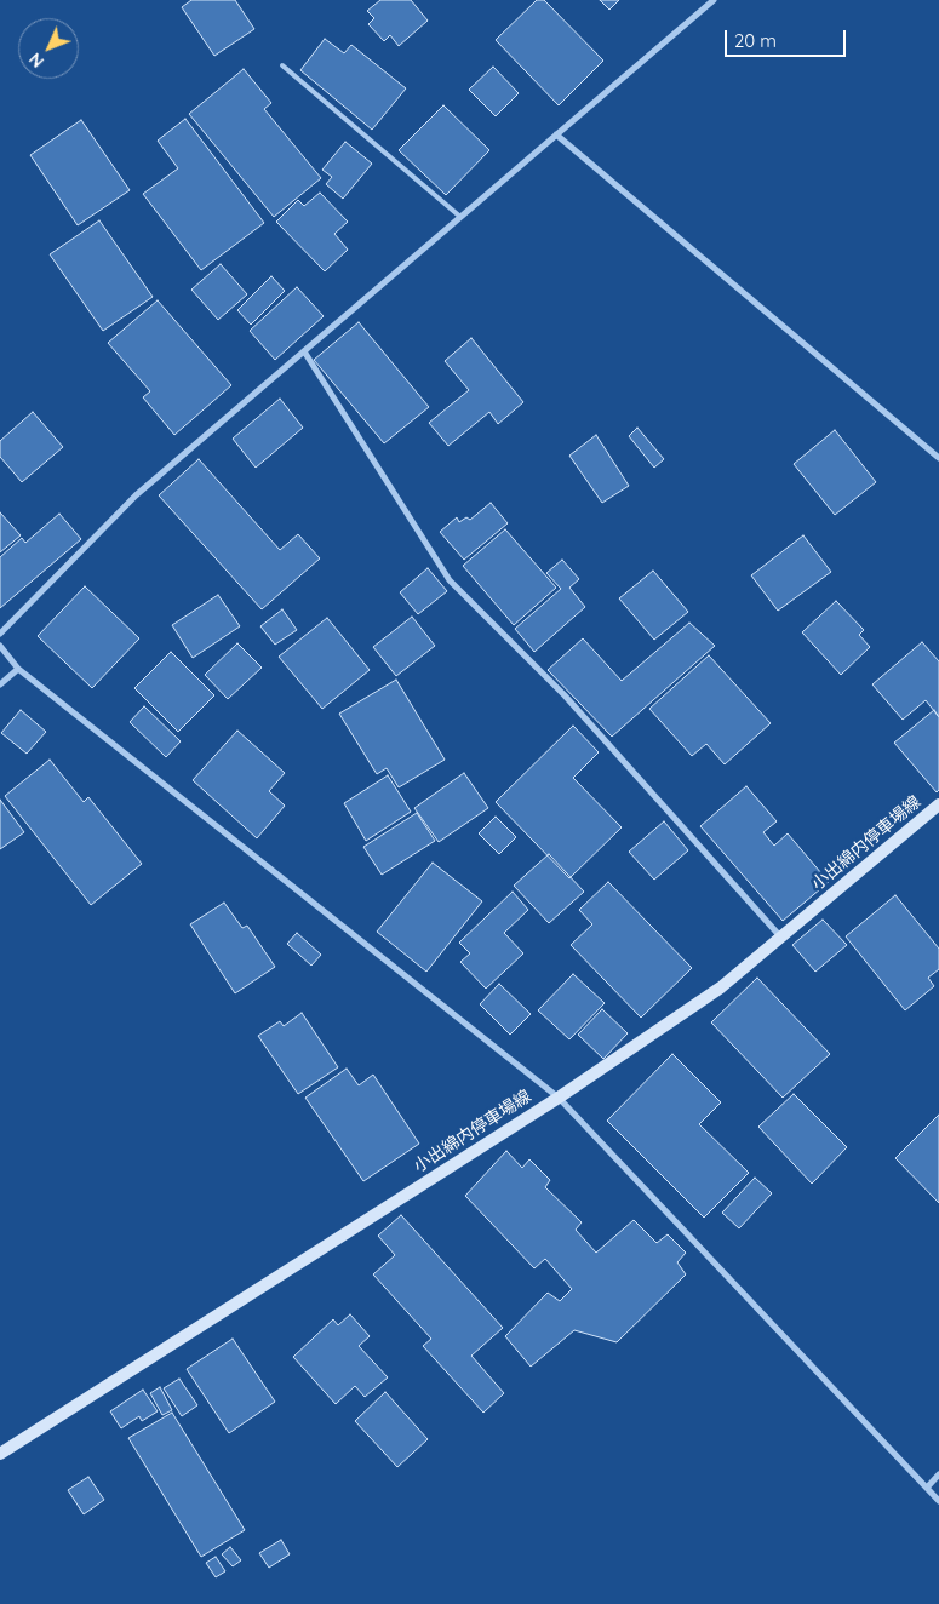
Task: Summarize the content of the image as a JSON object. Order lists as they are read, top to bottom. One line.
{"streets":{"main road":["小出綿内停車場線"]},"scale_bar":"20 m","north":"bottom left"}
